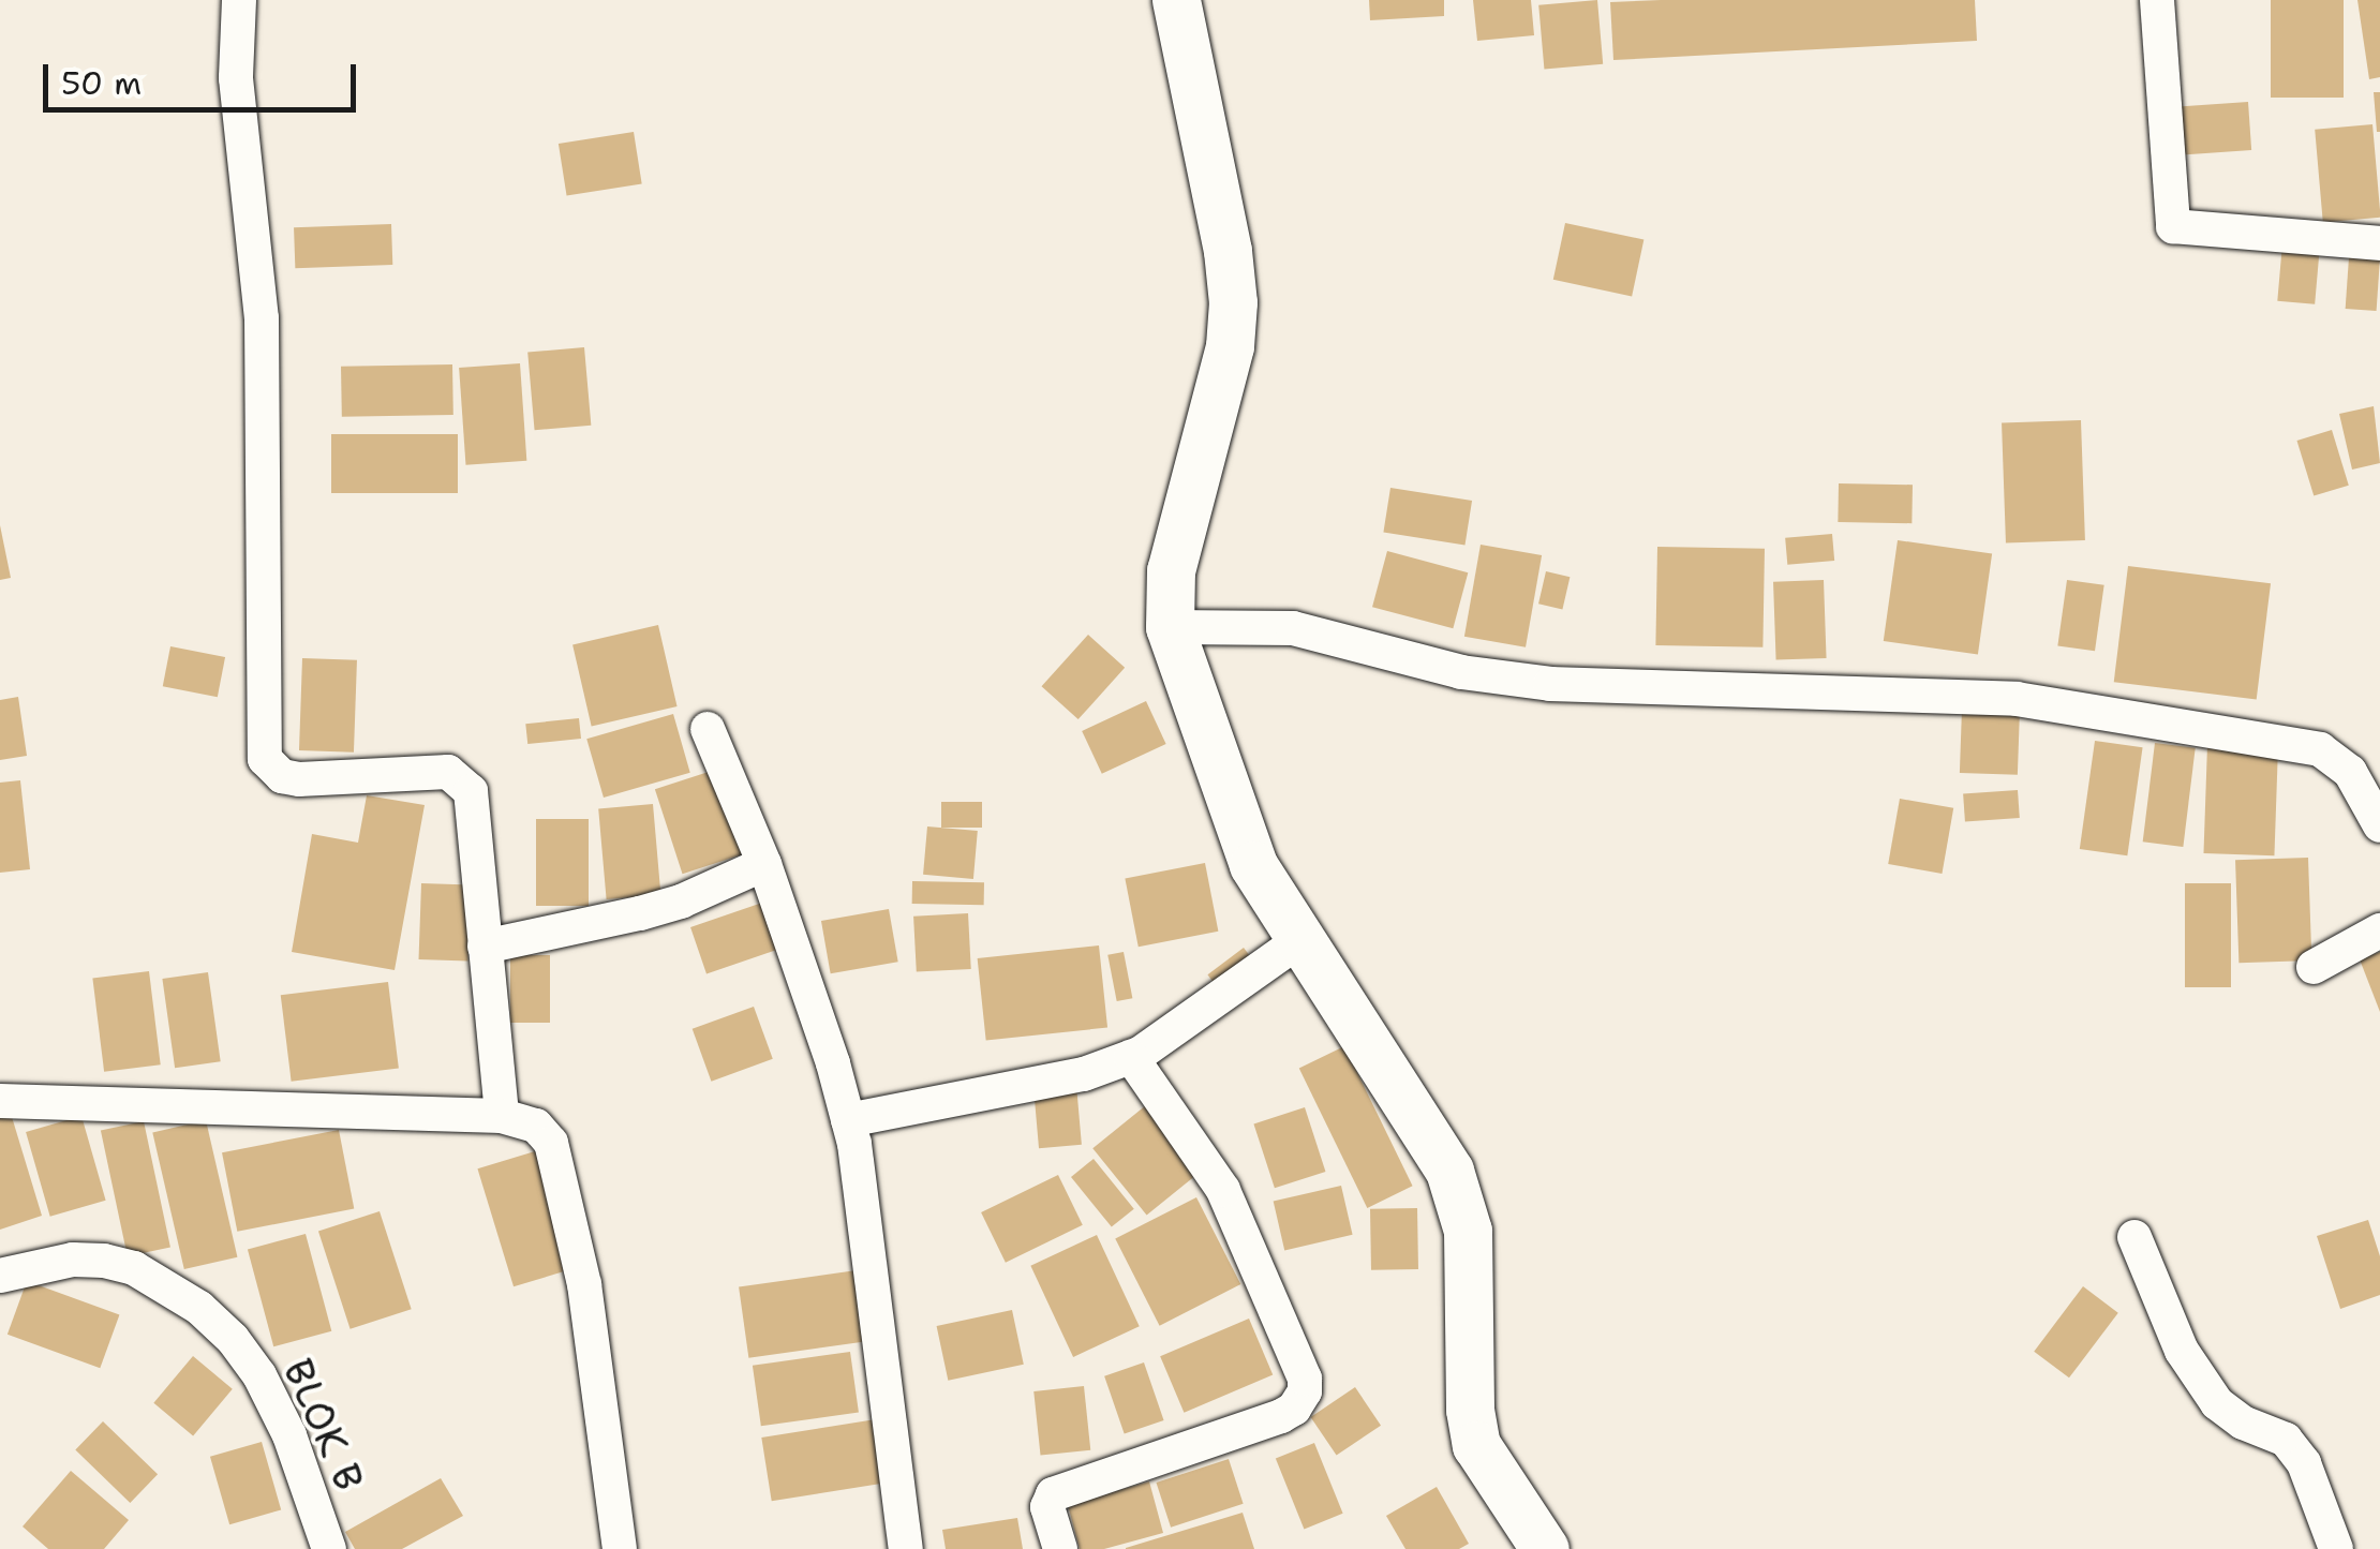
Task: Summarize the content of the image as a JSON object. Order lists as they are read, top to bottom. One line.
{"streets":{"street":["BLOK B"]},"scale_bar":"50 m"}
